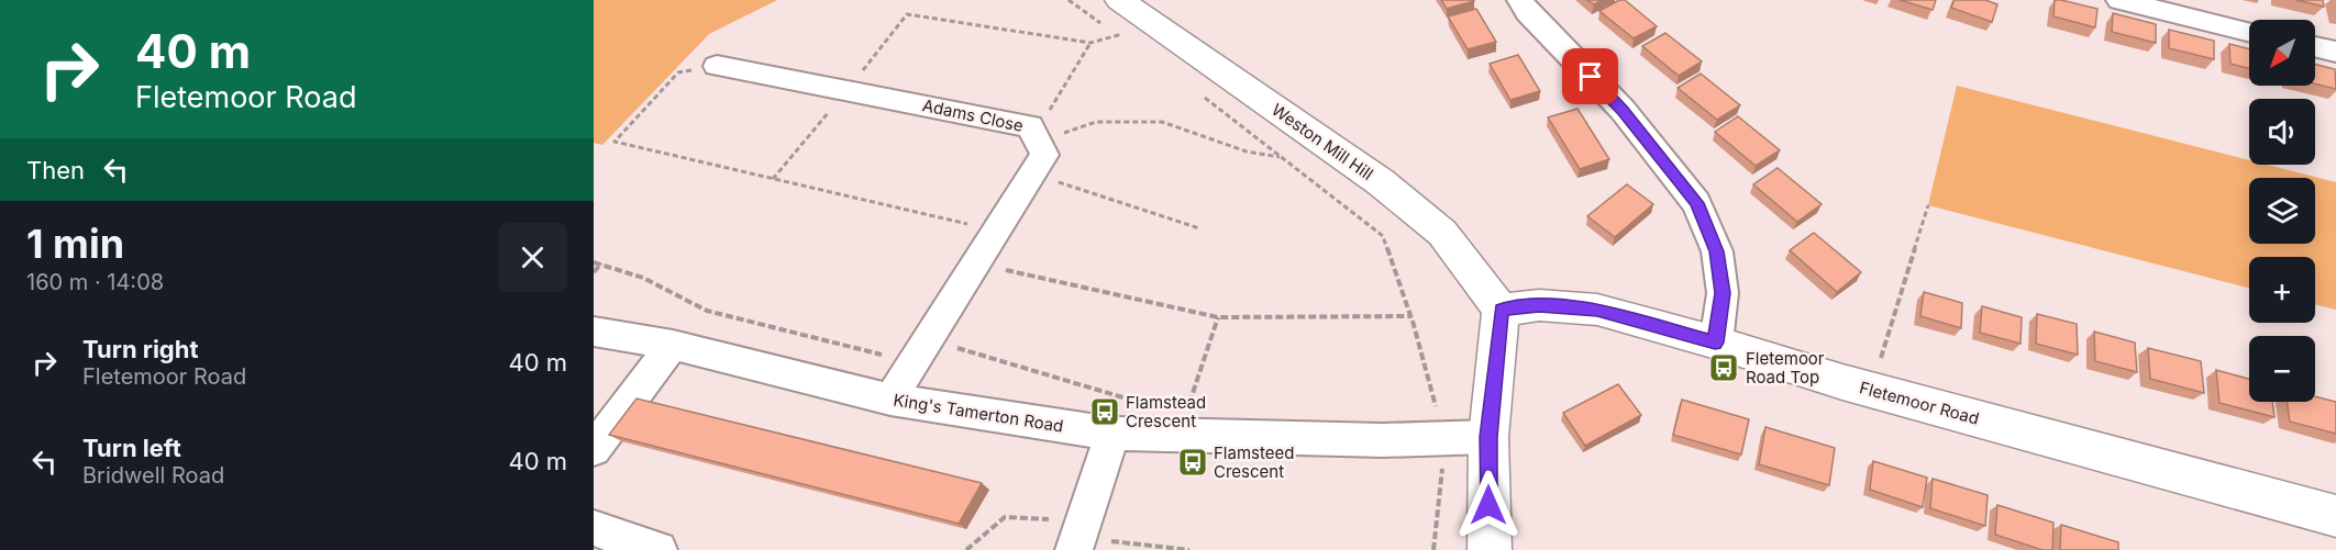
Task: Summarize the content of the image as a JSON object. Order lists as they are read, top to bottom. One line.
{"streets":{"street":["Adams Close","Weston Mill Hill","Fletemoor Road","King's Tamerton Road"]},"crossings":[["Adams Close","King's Tamerton Road"],["Weston Mill Hill","Fletemoor Road"]],"places":{"bus stop":["Fletemoor Road Top","Flamstead Crescent","Flamsteed Crescent"]},"north":"bottom left","page":{"turn":["40 m","Fletemoor Road"],"map_buttons":["+","−"],"then":"Then","heading":["1 min","160 m · 14:08"],"list":[{"name":"Turn right","note":"Fletemoor Road","value":"40 m"},{"name":"Turn left","note":"Bridwell Road","value":"40 m"}]}}
